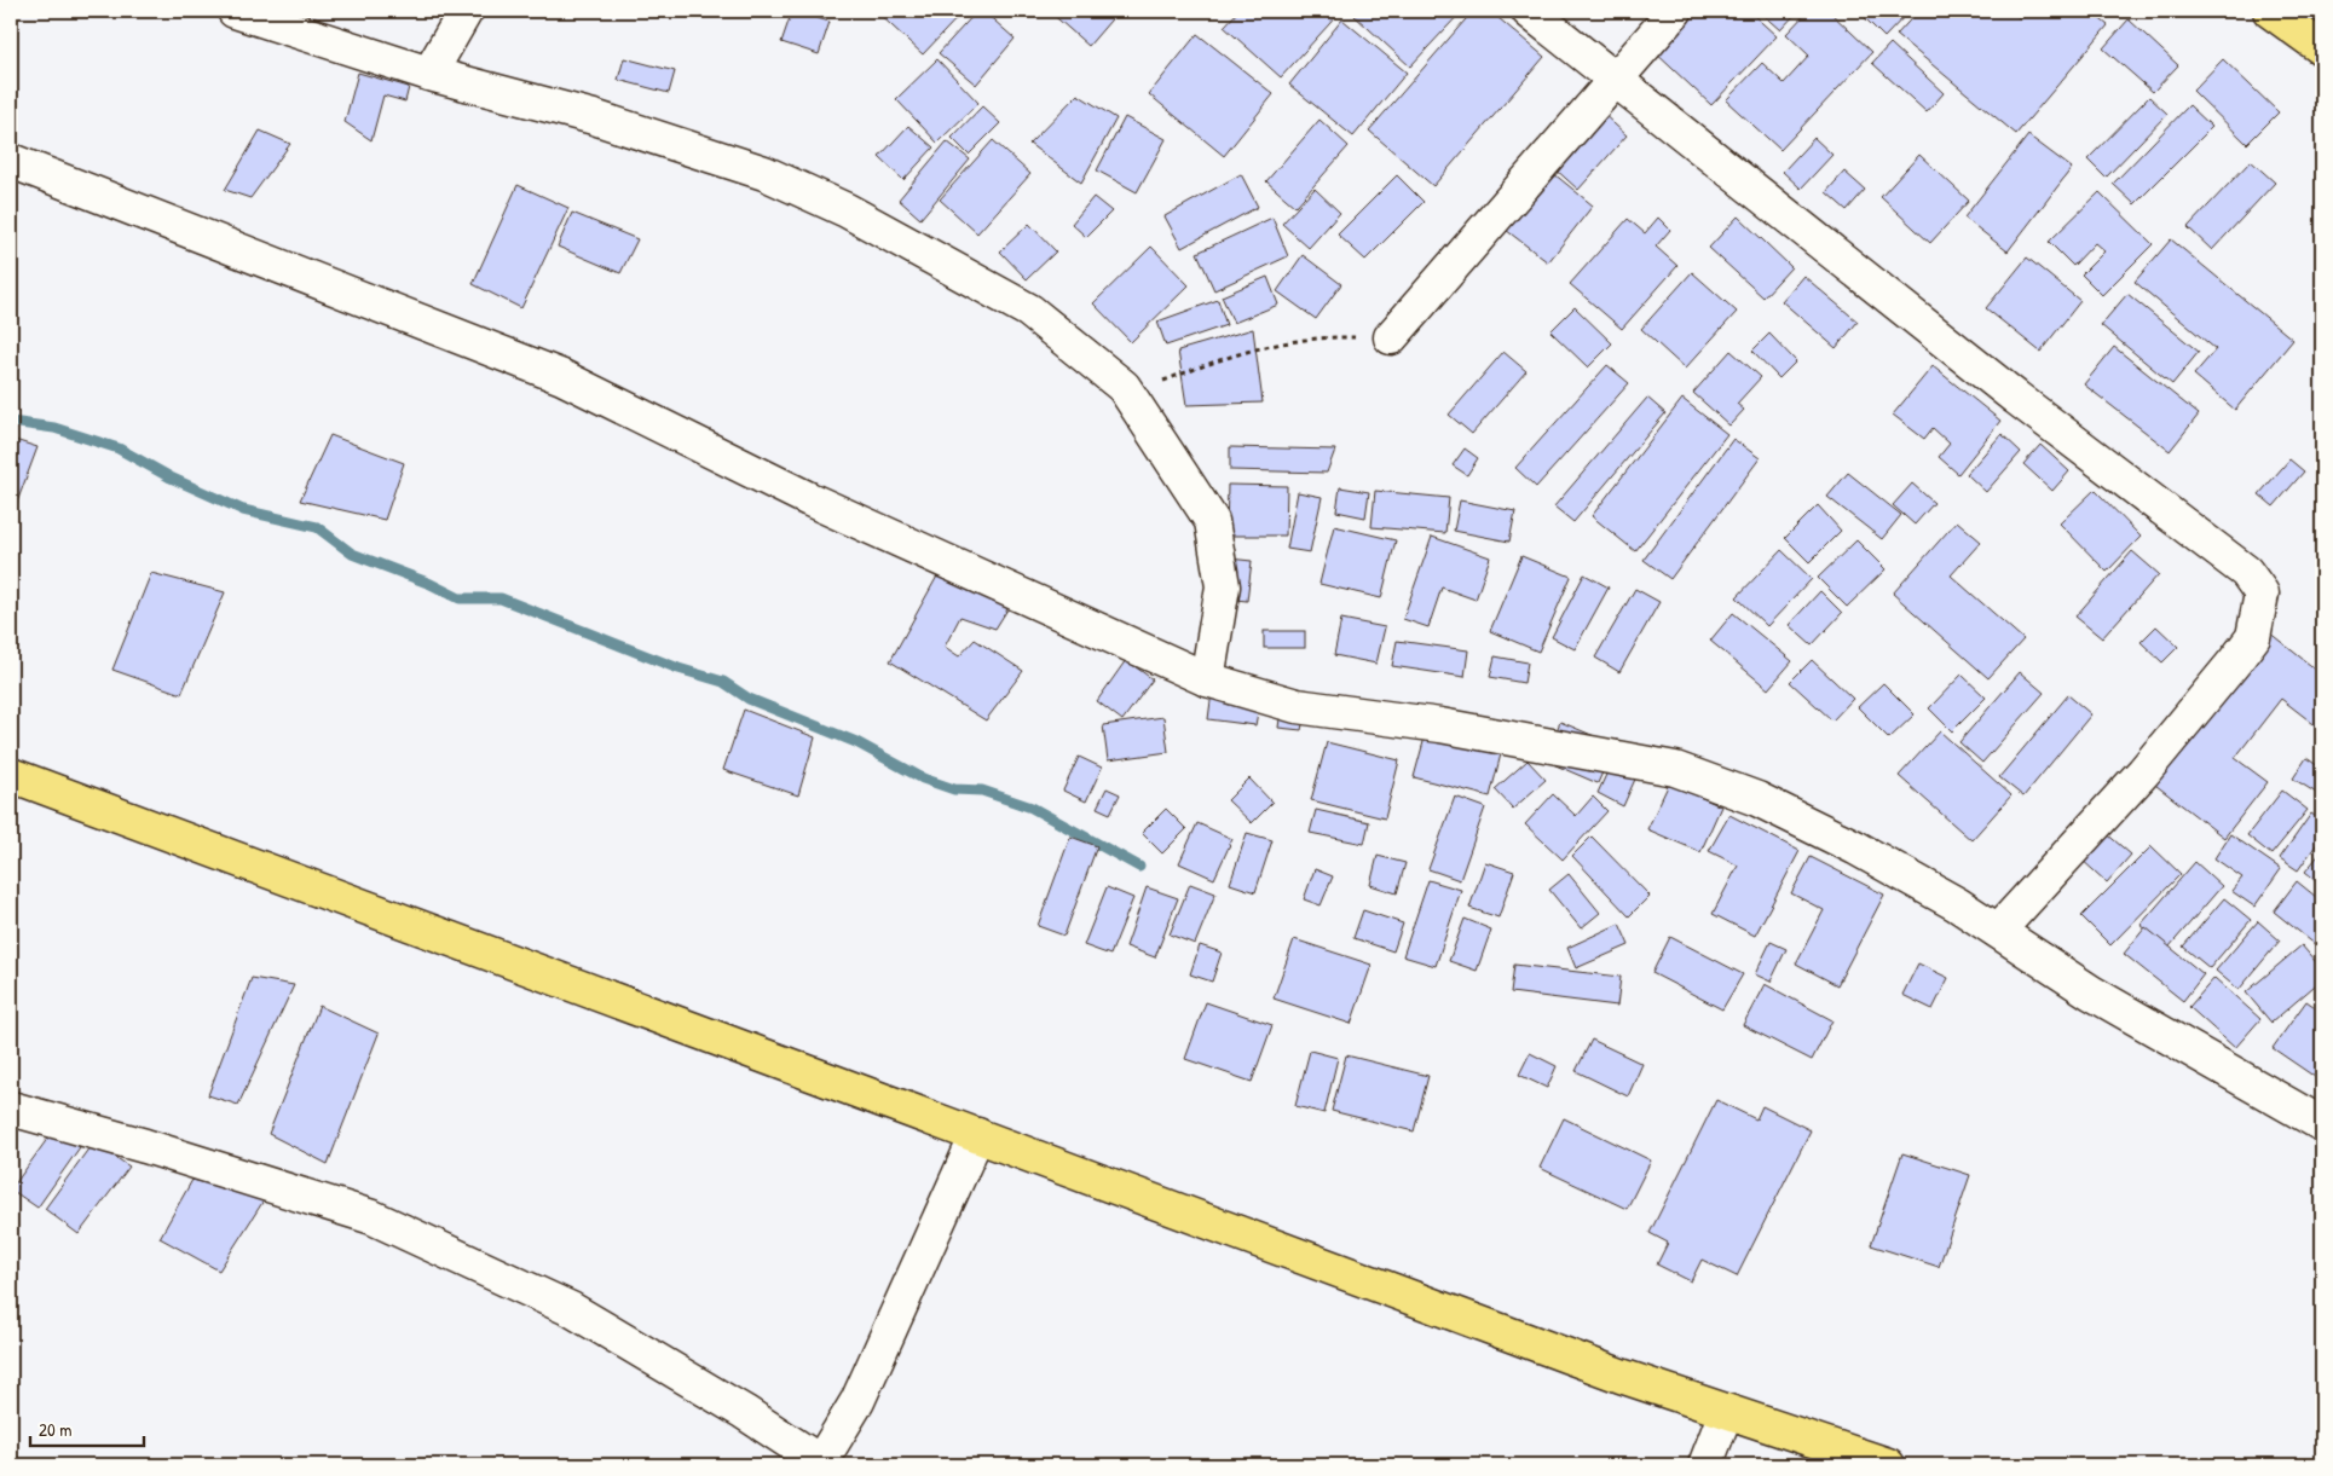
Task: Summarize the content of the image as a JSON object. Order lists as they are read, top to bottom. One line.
{"scale_bar":"20 m"}
